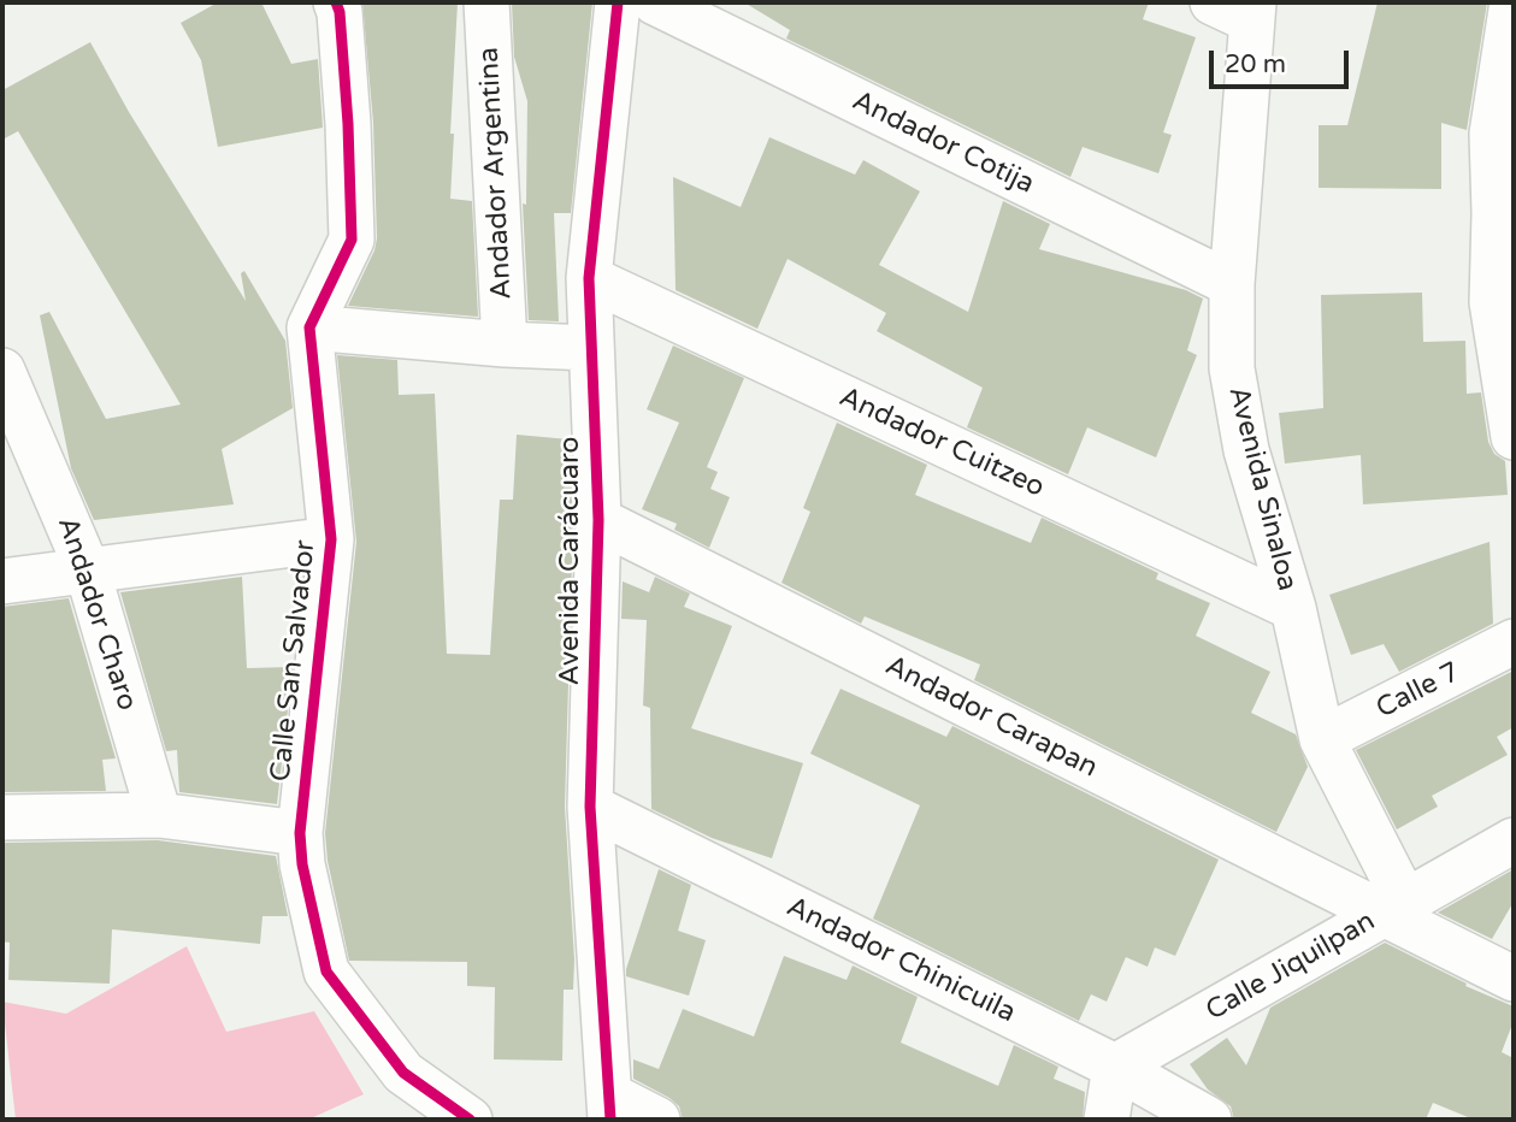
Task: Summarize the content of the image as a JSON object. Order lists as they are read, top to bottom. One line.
{"streets":{"street":["Andador Cotija","Andador Argentina","Andador Cuitzeo","Avenida Sinaloa","Avenida Carácuaro","Andador Charo","Calle San Salvador","Calle 7","Andador Carapan","Andador Chinicuila","Calle Jiquilpan"]},"crossings":[["Andador Cotija","Avenida Sinaloa"],["Andador Cuitzeo","Avenida Sinaloa"],["Andador Cuitzeo","Avenida Carácuaro"],["Avenida Sinaloa","Calle 7"],["Avenida Sinaloa","Andador Carapan"],["Avenida Sinaloa","Calle Jiquilpan"],["Avenida Carácuaro","Andador Carapan"],["Avenida Carácuaro","Andador Chinicuila"],["Andador Carapan","Calle Jiquilpan"],["Andador Chinicuila","Calle Jiquilpan"]],"scale_bar":"20 m"}
